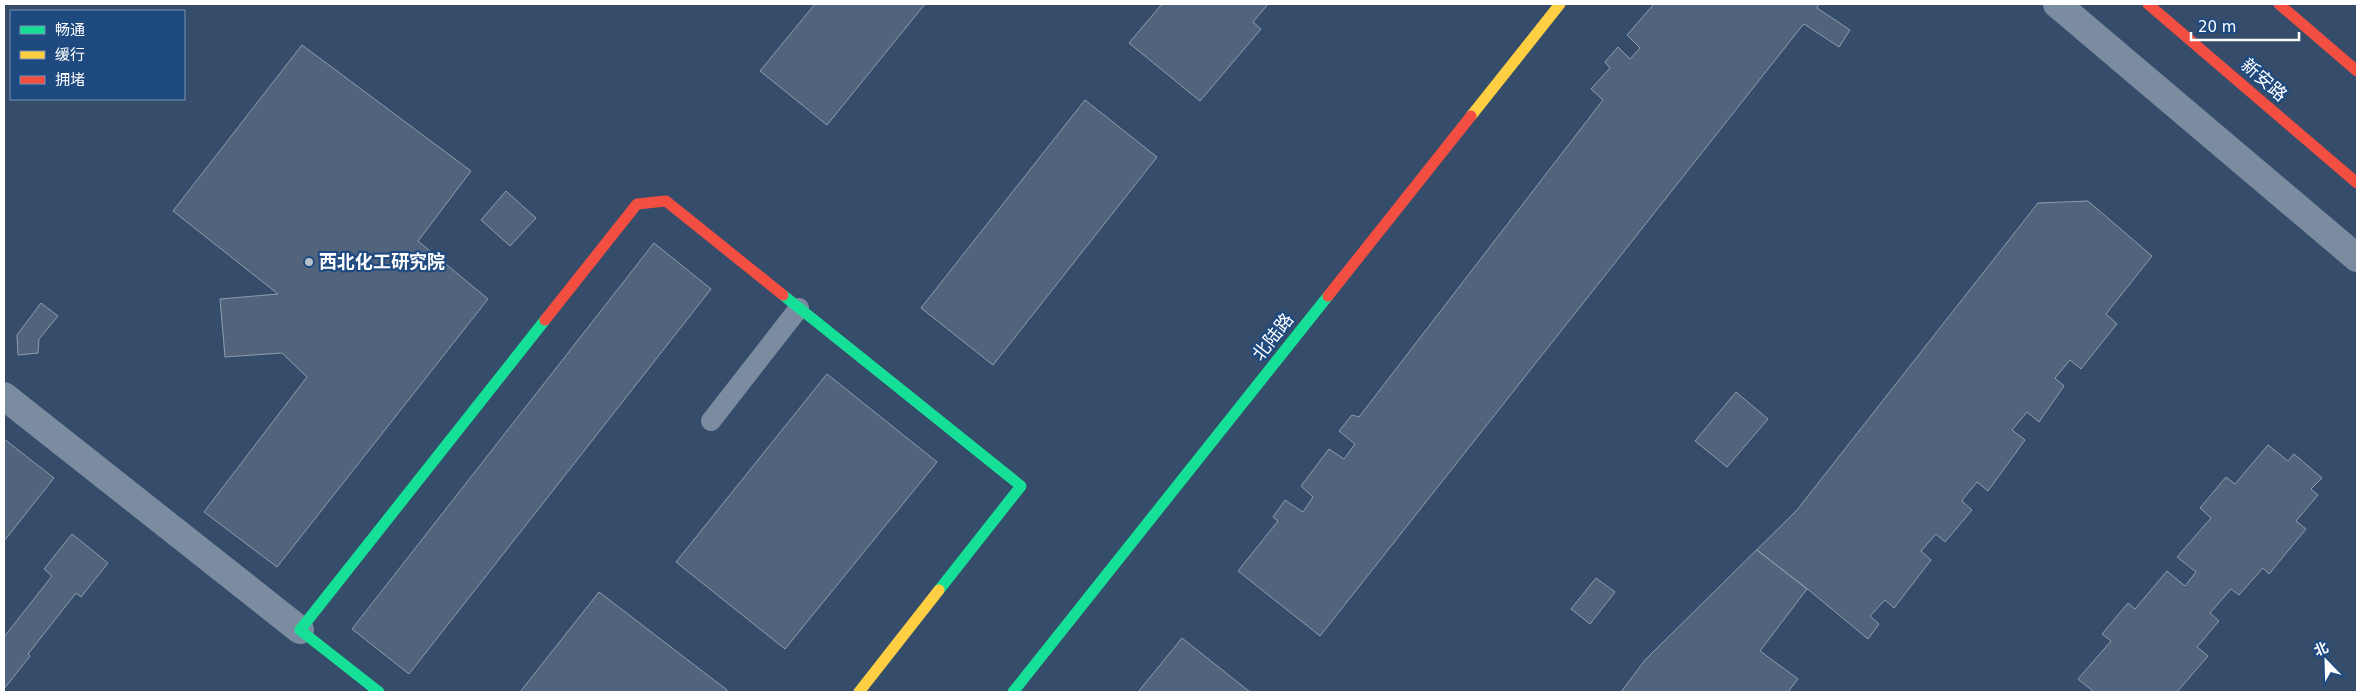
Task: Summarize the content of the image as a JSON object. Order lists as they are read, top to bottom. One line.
{"streets":{"street":["新安路","北陆路"]},"places":["西北化工研究院"],"legend":["畅通","缓行","拥堵"],"scale_bar":"20 m","north":"top left"}
